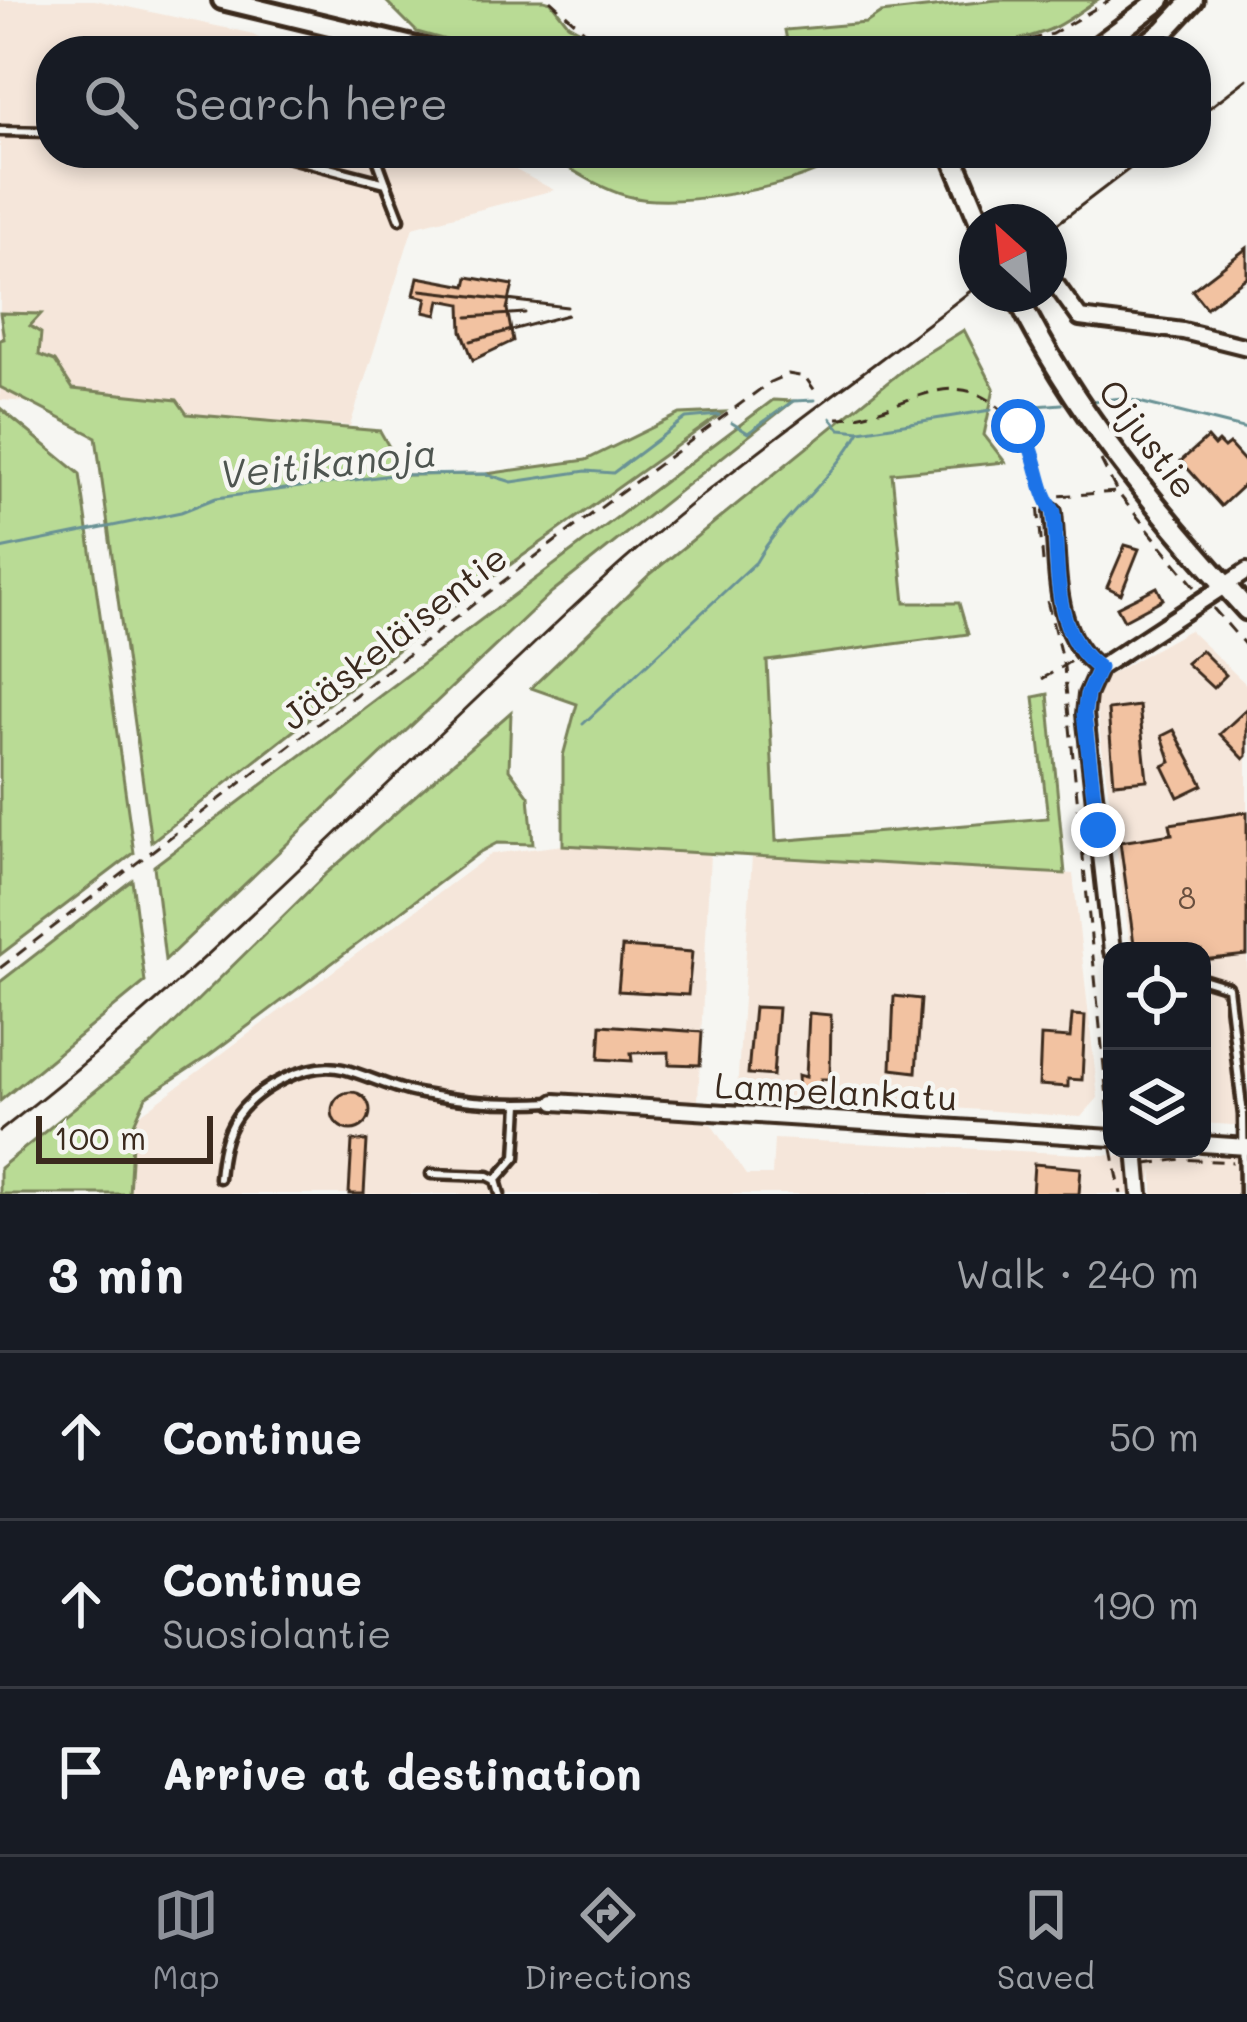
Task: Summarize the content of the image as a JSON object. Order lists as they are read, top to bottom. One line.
{"streets":{"main road":["Oijustie"],"street":["Lampelankatu"],"path":["Jääskeläisentie"]},"water":["Veitikanoja"],"house_numbers":["8"],"scale_bar":"100 m","north":"top left","page":{"search":"Search here","scale":"100 m","heading":["3 min","Walk · 240 m"],"list":[["Continue","50 m"],["Continue","Suosiolantie","190 m"],"Arrive at destination"],"nav":["Map","Directions","Saved"]}}
